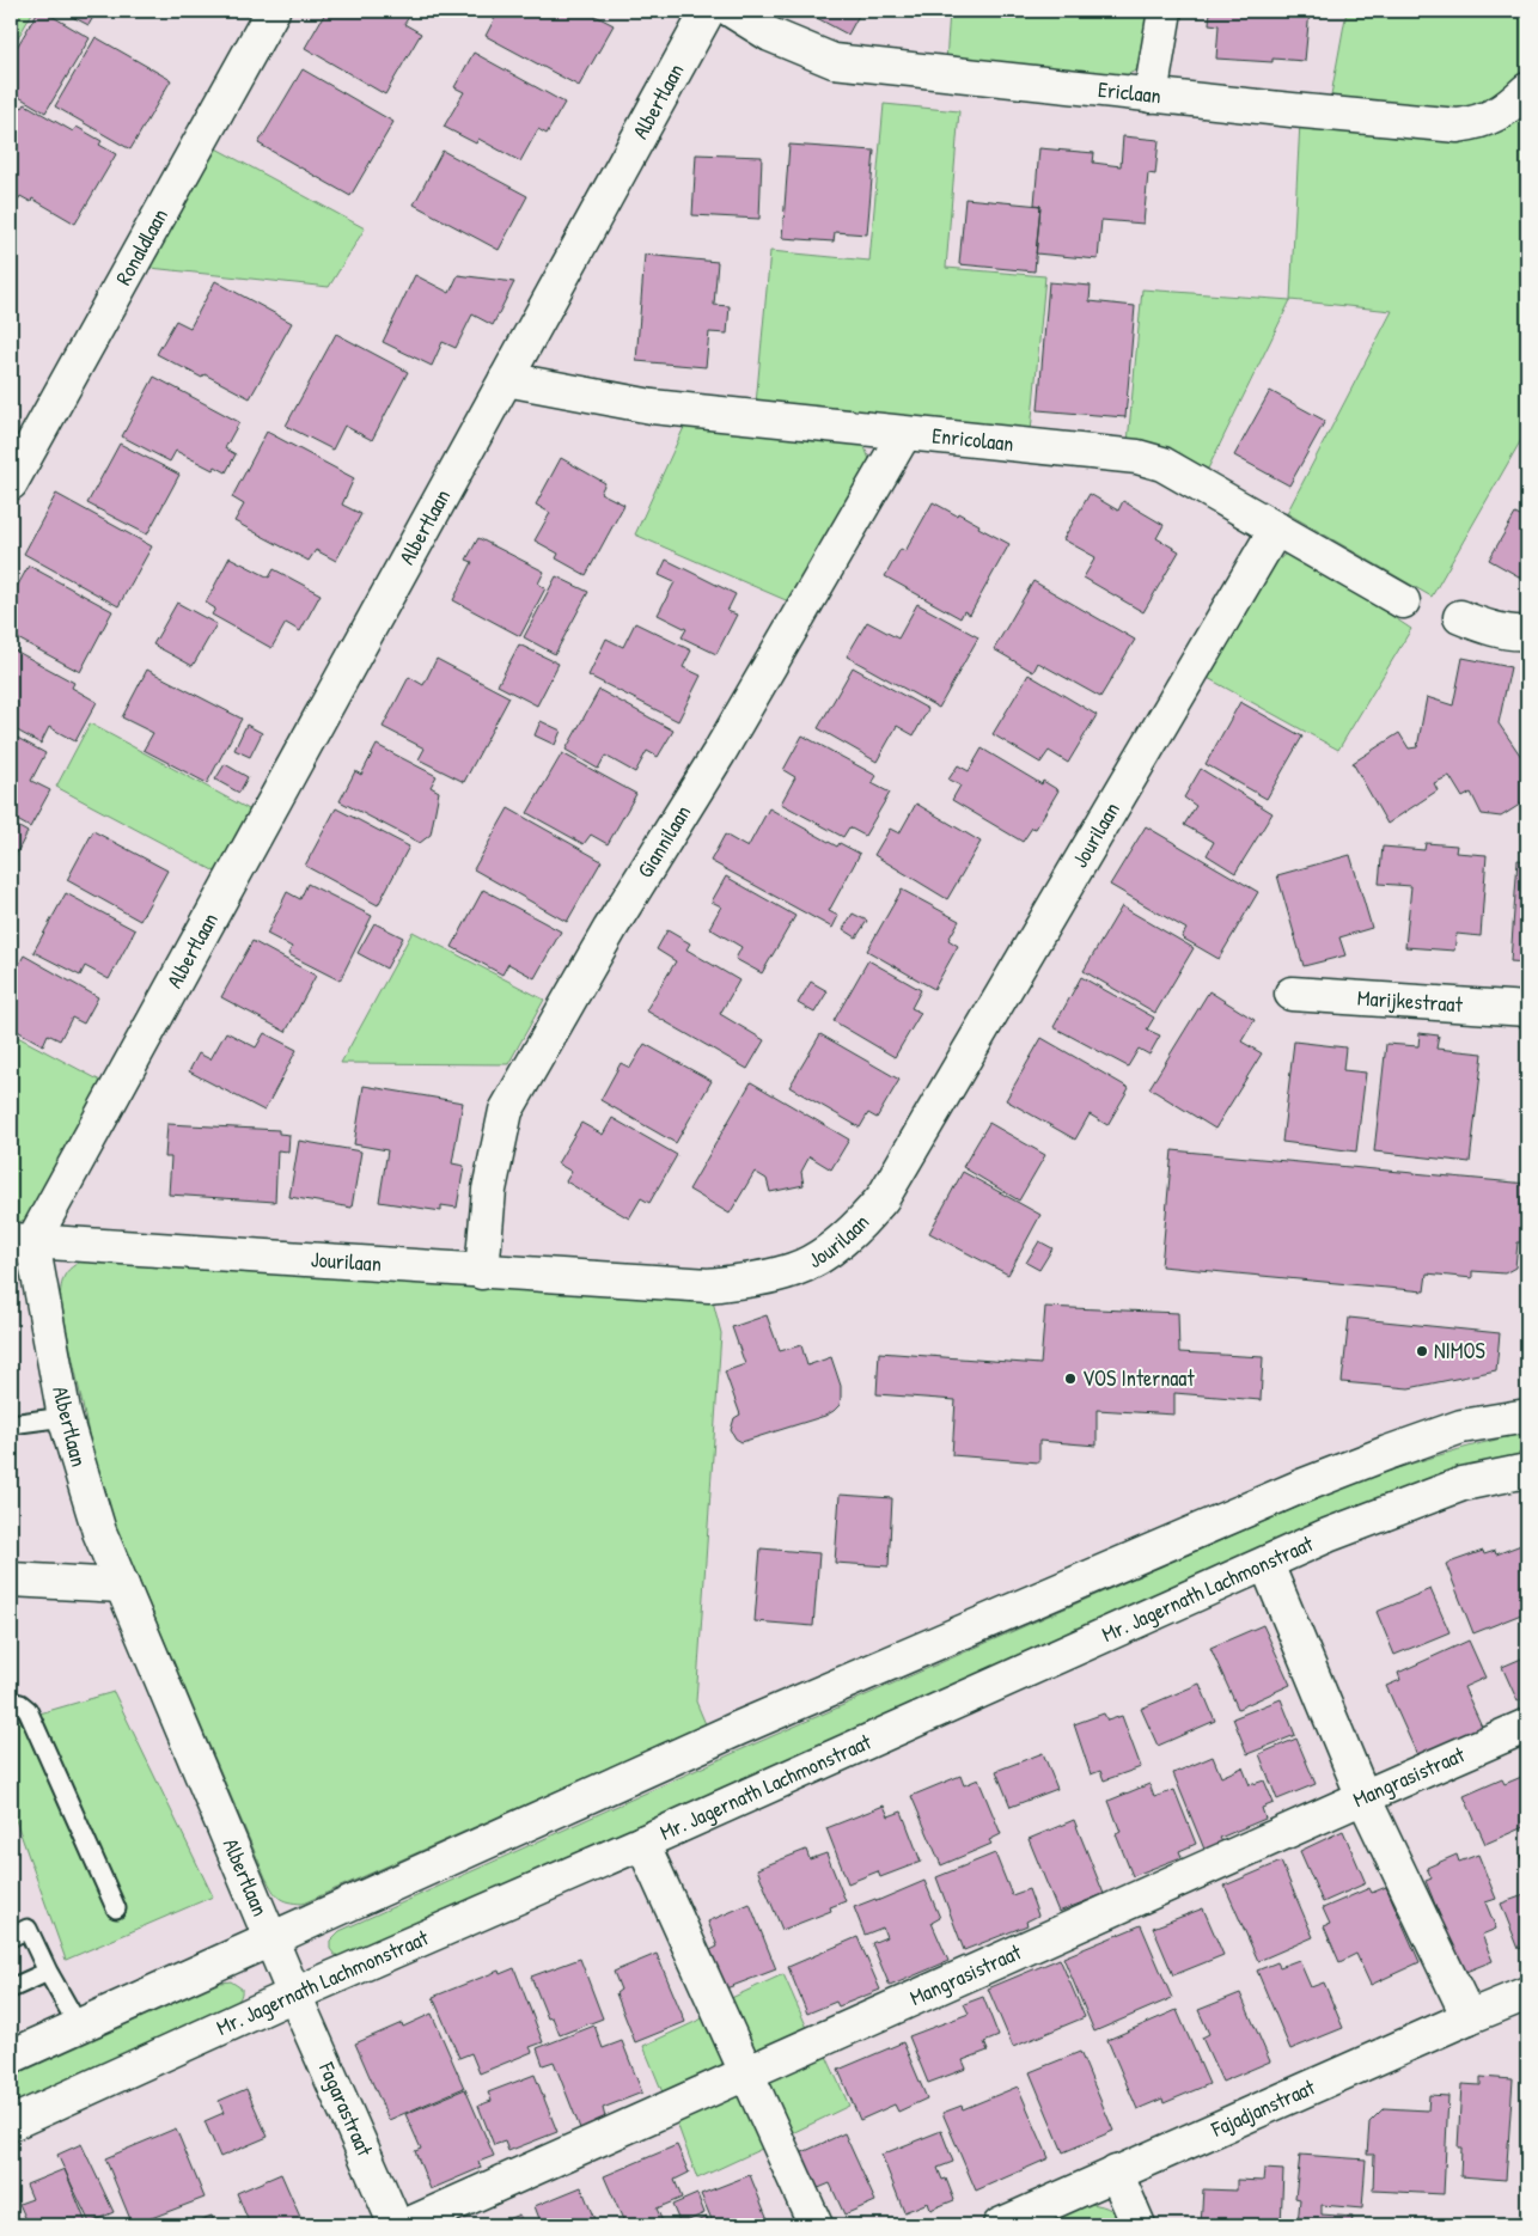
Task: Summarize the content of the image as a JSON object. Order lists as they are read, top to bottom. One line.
{"streets":{"street":["Ericlaan","Albertlaan","Ronaldlaan","Enricolaan","Jourilaan","Giannilaan","Marijkestraat","Mr. Jagernath Lachmonstraat","Mangrasistraat","Fajadjanstraat","Fagarastraat"]},"crossings":[["Albertlaan","Enricolaan"],["Albertlaan","Jourilaan"],["Albertlaan","Mr. Jagernath Lachmonstraat"],["Albertlaan","Fagarastraat"],["Enricolaan","Jourilaan"],["Enricolaan","Giannilaan"],["Jourilaan","Giannilaan"],["Mr. Jagernath Lachmonstraat","Fagarastraat"]],"places":["NIMOS","VOS Internaat"]}
